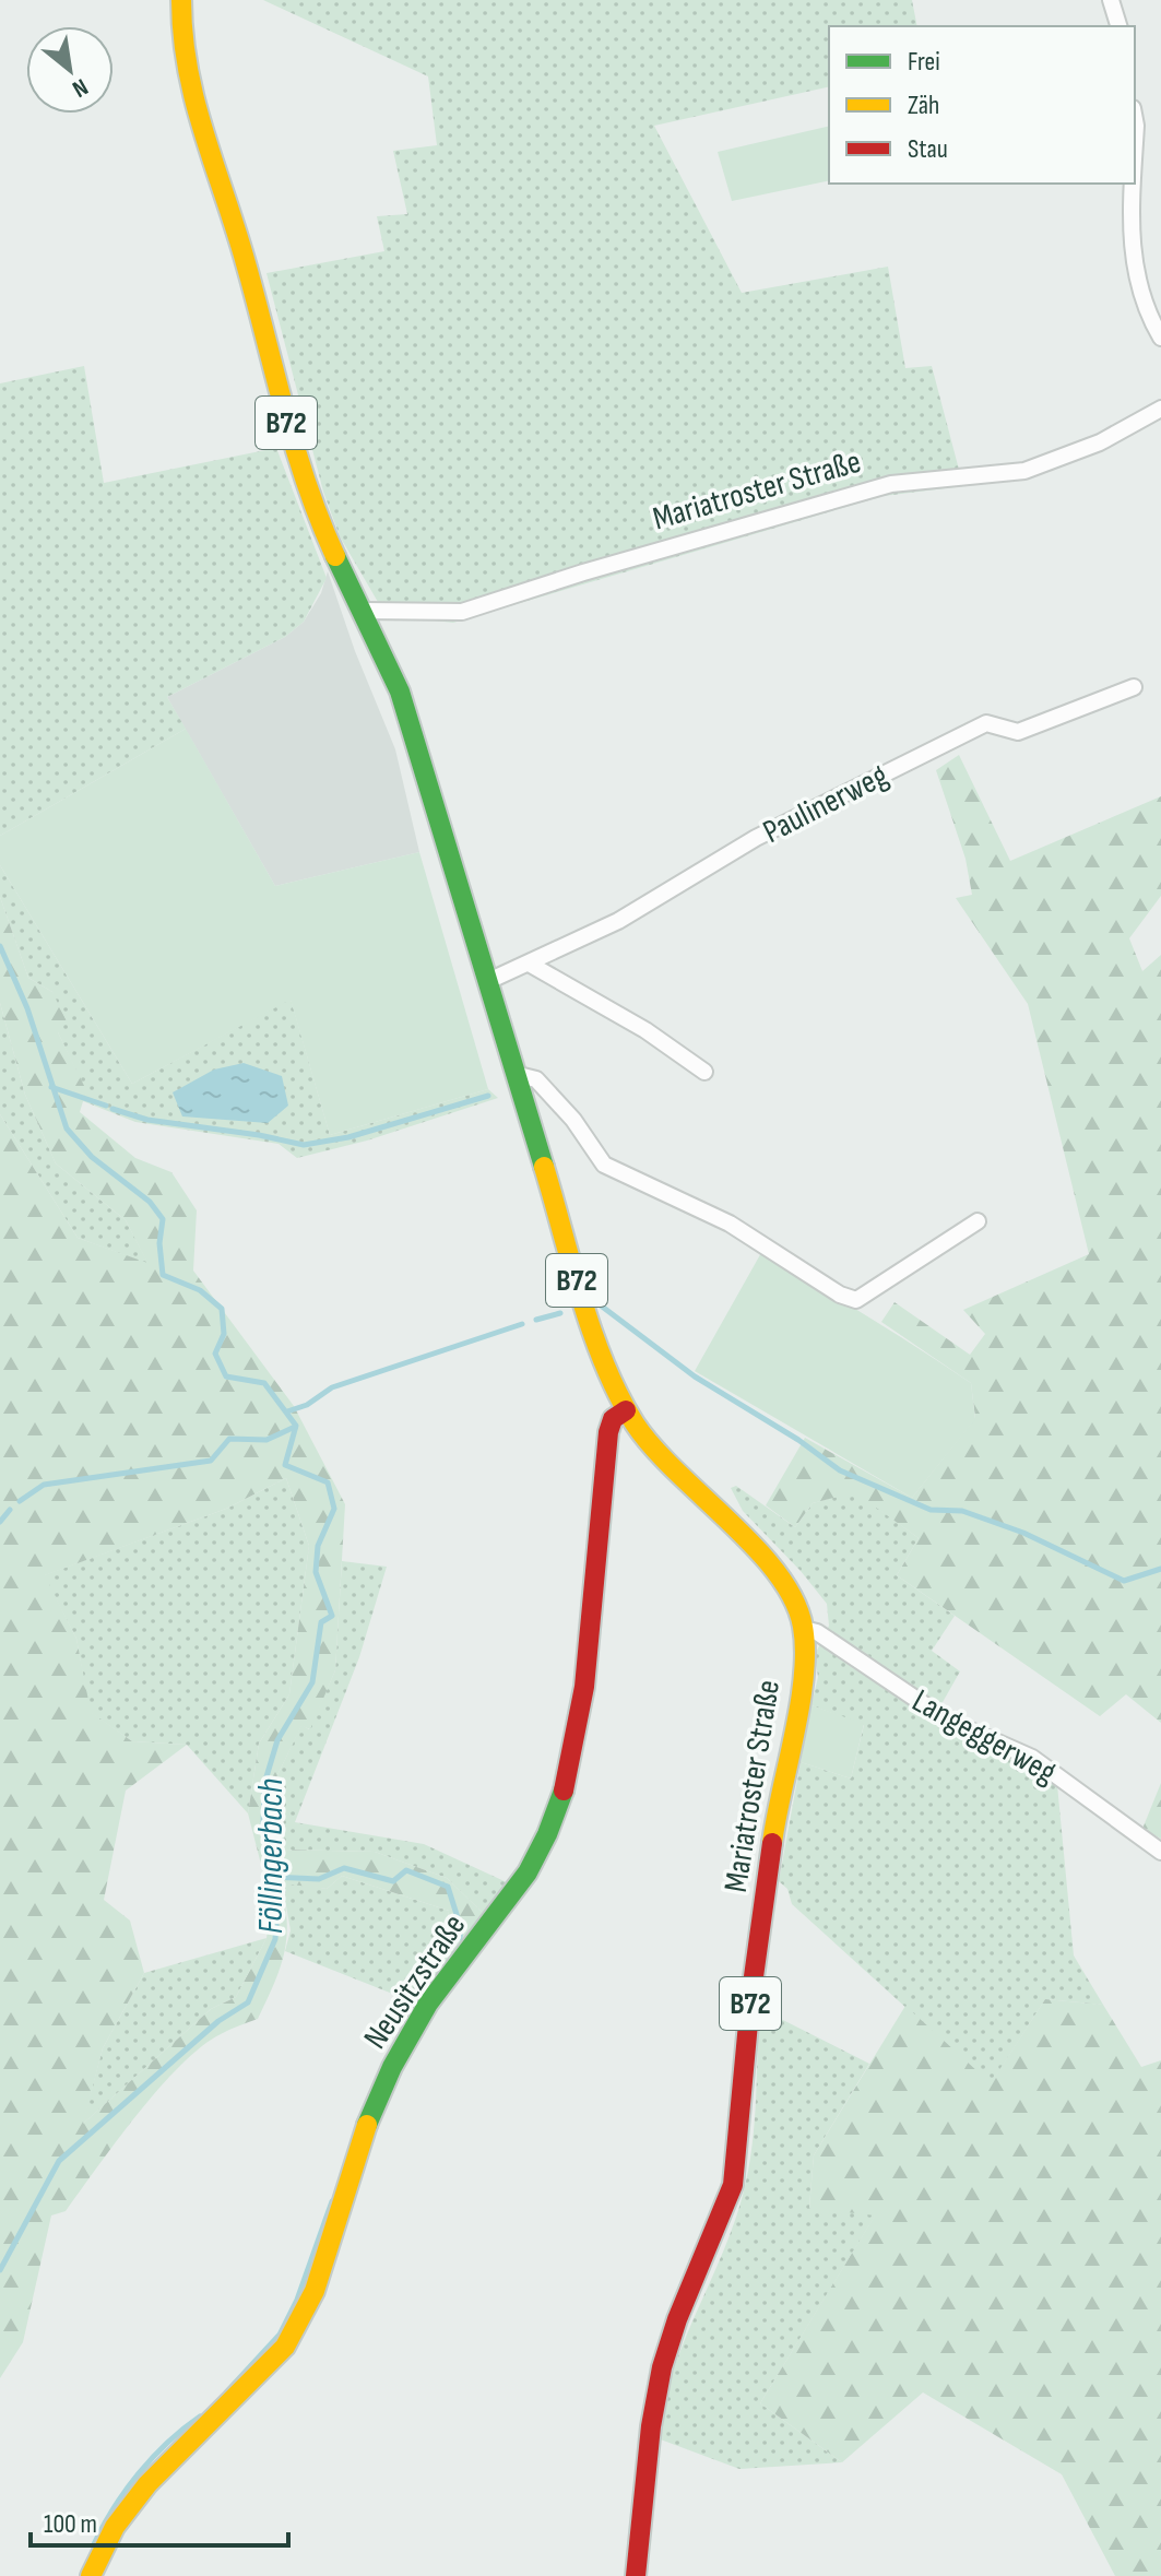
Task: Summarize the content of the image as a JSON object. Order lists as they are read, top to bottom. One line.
{"streets":{"main road":["B72","Mariatroster Straße","Neusitzstraße"],"street":["Paulinerweg","Langeggerweg"]},"crossings":[["Mariatroster Straße","Paulinerweg"],["Mariatroster Straße","Langeggerweg"],["Mariatroster Straße","Neusitzstraße"]],"water":["Föllingerbach"],"legend":["Frei","Zäh","Stau"],"scale_bar":"100 m","north":"bottom right"}
